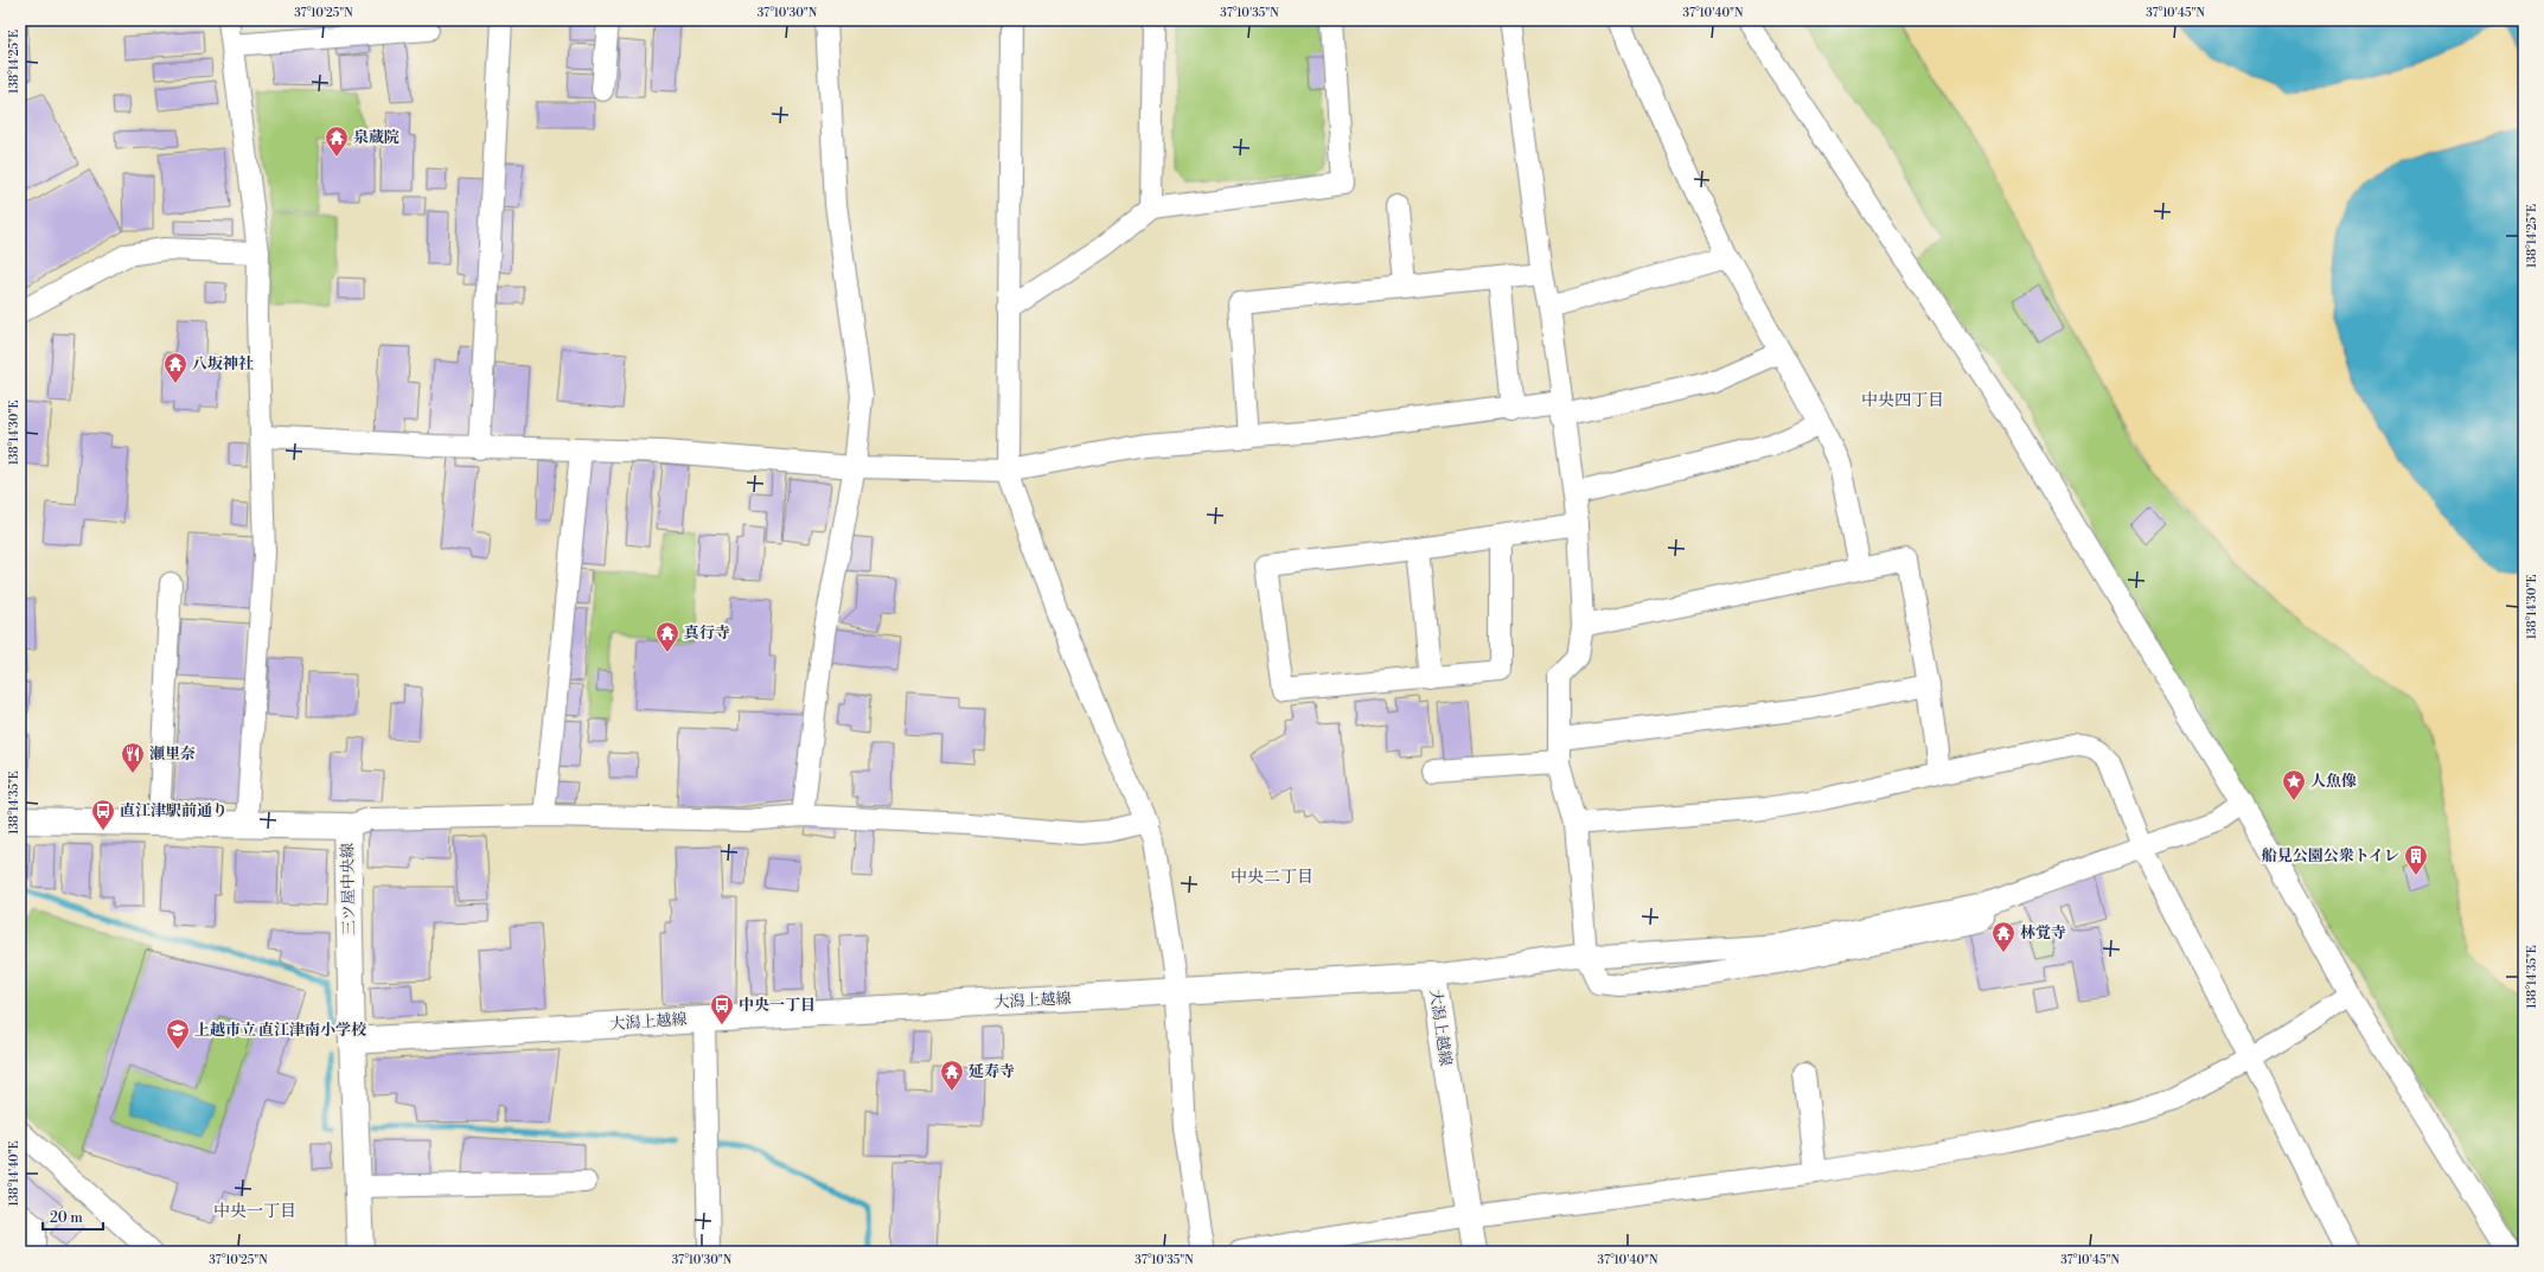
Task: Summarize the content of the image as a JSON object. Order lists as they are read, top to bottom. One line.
{"streets":{"main road":["三ツ屋中央線","大潟上越線"]},"crossings":[["三ツ屋中央線","大潟上越線"]],"districts":["中央四丁目","中央二丁目","中央一丁目"],"places":{"temple":["泉蔵院","八坂神社","真行寺","林覚寺","延寿寺"],"restaurant":["瀬里奈"],"place":["人魚像"],"bus stop":["直江津駅前通り","中央一丁目"],"building":["船見公園公衆トイレ"],"school or university":["上越市立 直江津南小学校"]},"scale_bar":"20 m","coordinates":["37°10'25\"N","37°10'30\"N","37°10'35\"N","37°10'40\"N","37°10'45\"N","138°14'25\"E","138°14'30\"E","138°14'35\"E","138°14'40\"E"]}
